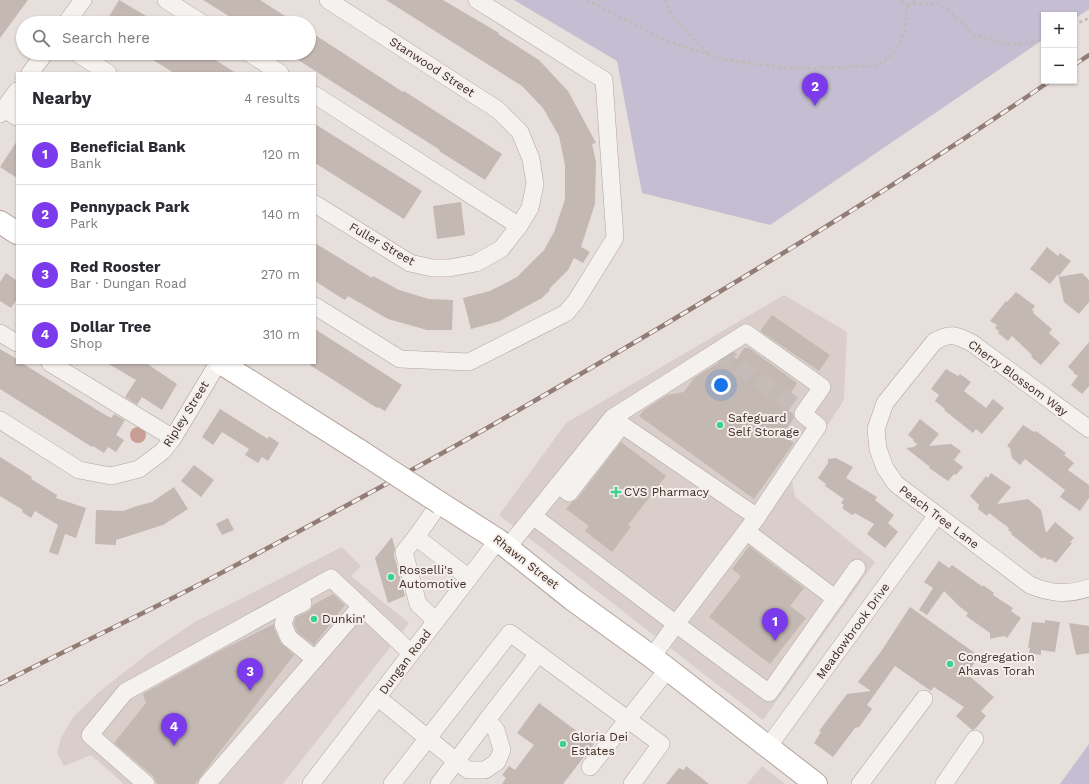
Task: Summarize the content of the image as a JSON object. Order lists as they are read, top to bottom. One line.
{"streets":{"main road":["Rhawn Street"],"street":["Stanwood Street","Fuller Street","Cherry Blossom Way","Ripley Street","Peach Tree Lane","Meadowbrook Drive","Dungan Road"]},"crossings":[["Stanwood Street","Fuller Street"],["Cherry Blossom Way","Peach Tree Lane"],["Peach Tree Lane","Meadowbrook Drive"],["Rhawn Street","Meadowbrook Drive"],["Rhawn Street","Dungan Road"]],"places":{"other":["Safeguard Self Storage","Rosselli's Automotive","Dunkin'","Congregation Ahavas Torah","Gloria Dei Estates"],"health":["CVS Pharmacy"]},"page":{"map_buttons":["+","−"],"search":"Search here","heading":["Nearby","4 results"],"pins":["2","1","3","4"],"list":[{"mark":"1","name":"Beneficial Bank","note":"Bank","value":"120 m"},{"mark":"2","name":"Pennypack Park","note":"Park","value":"140 m"},{"mark":"3","name":"Red Rooster","note":"Bar · Dungan Road","value":"270 m"},{"mark":"4","name":"Dollar Tree","note":"Shop","value":"310 m"}]}}
